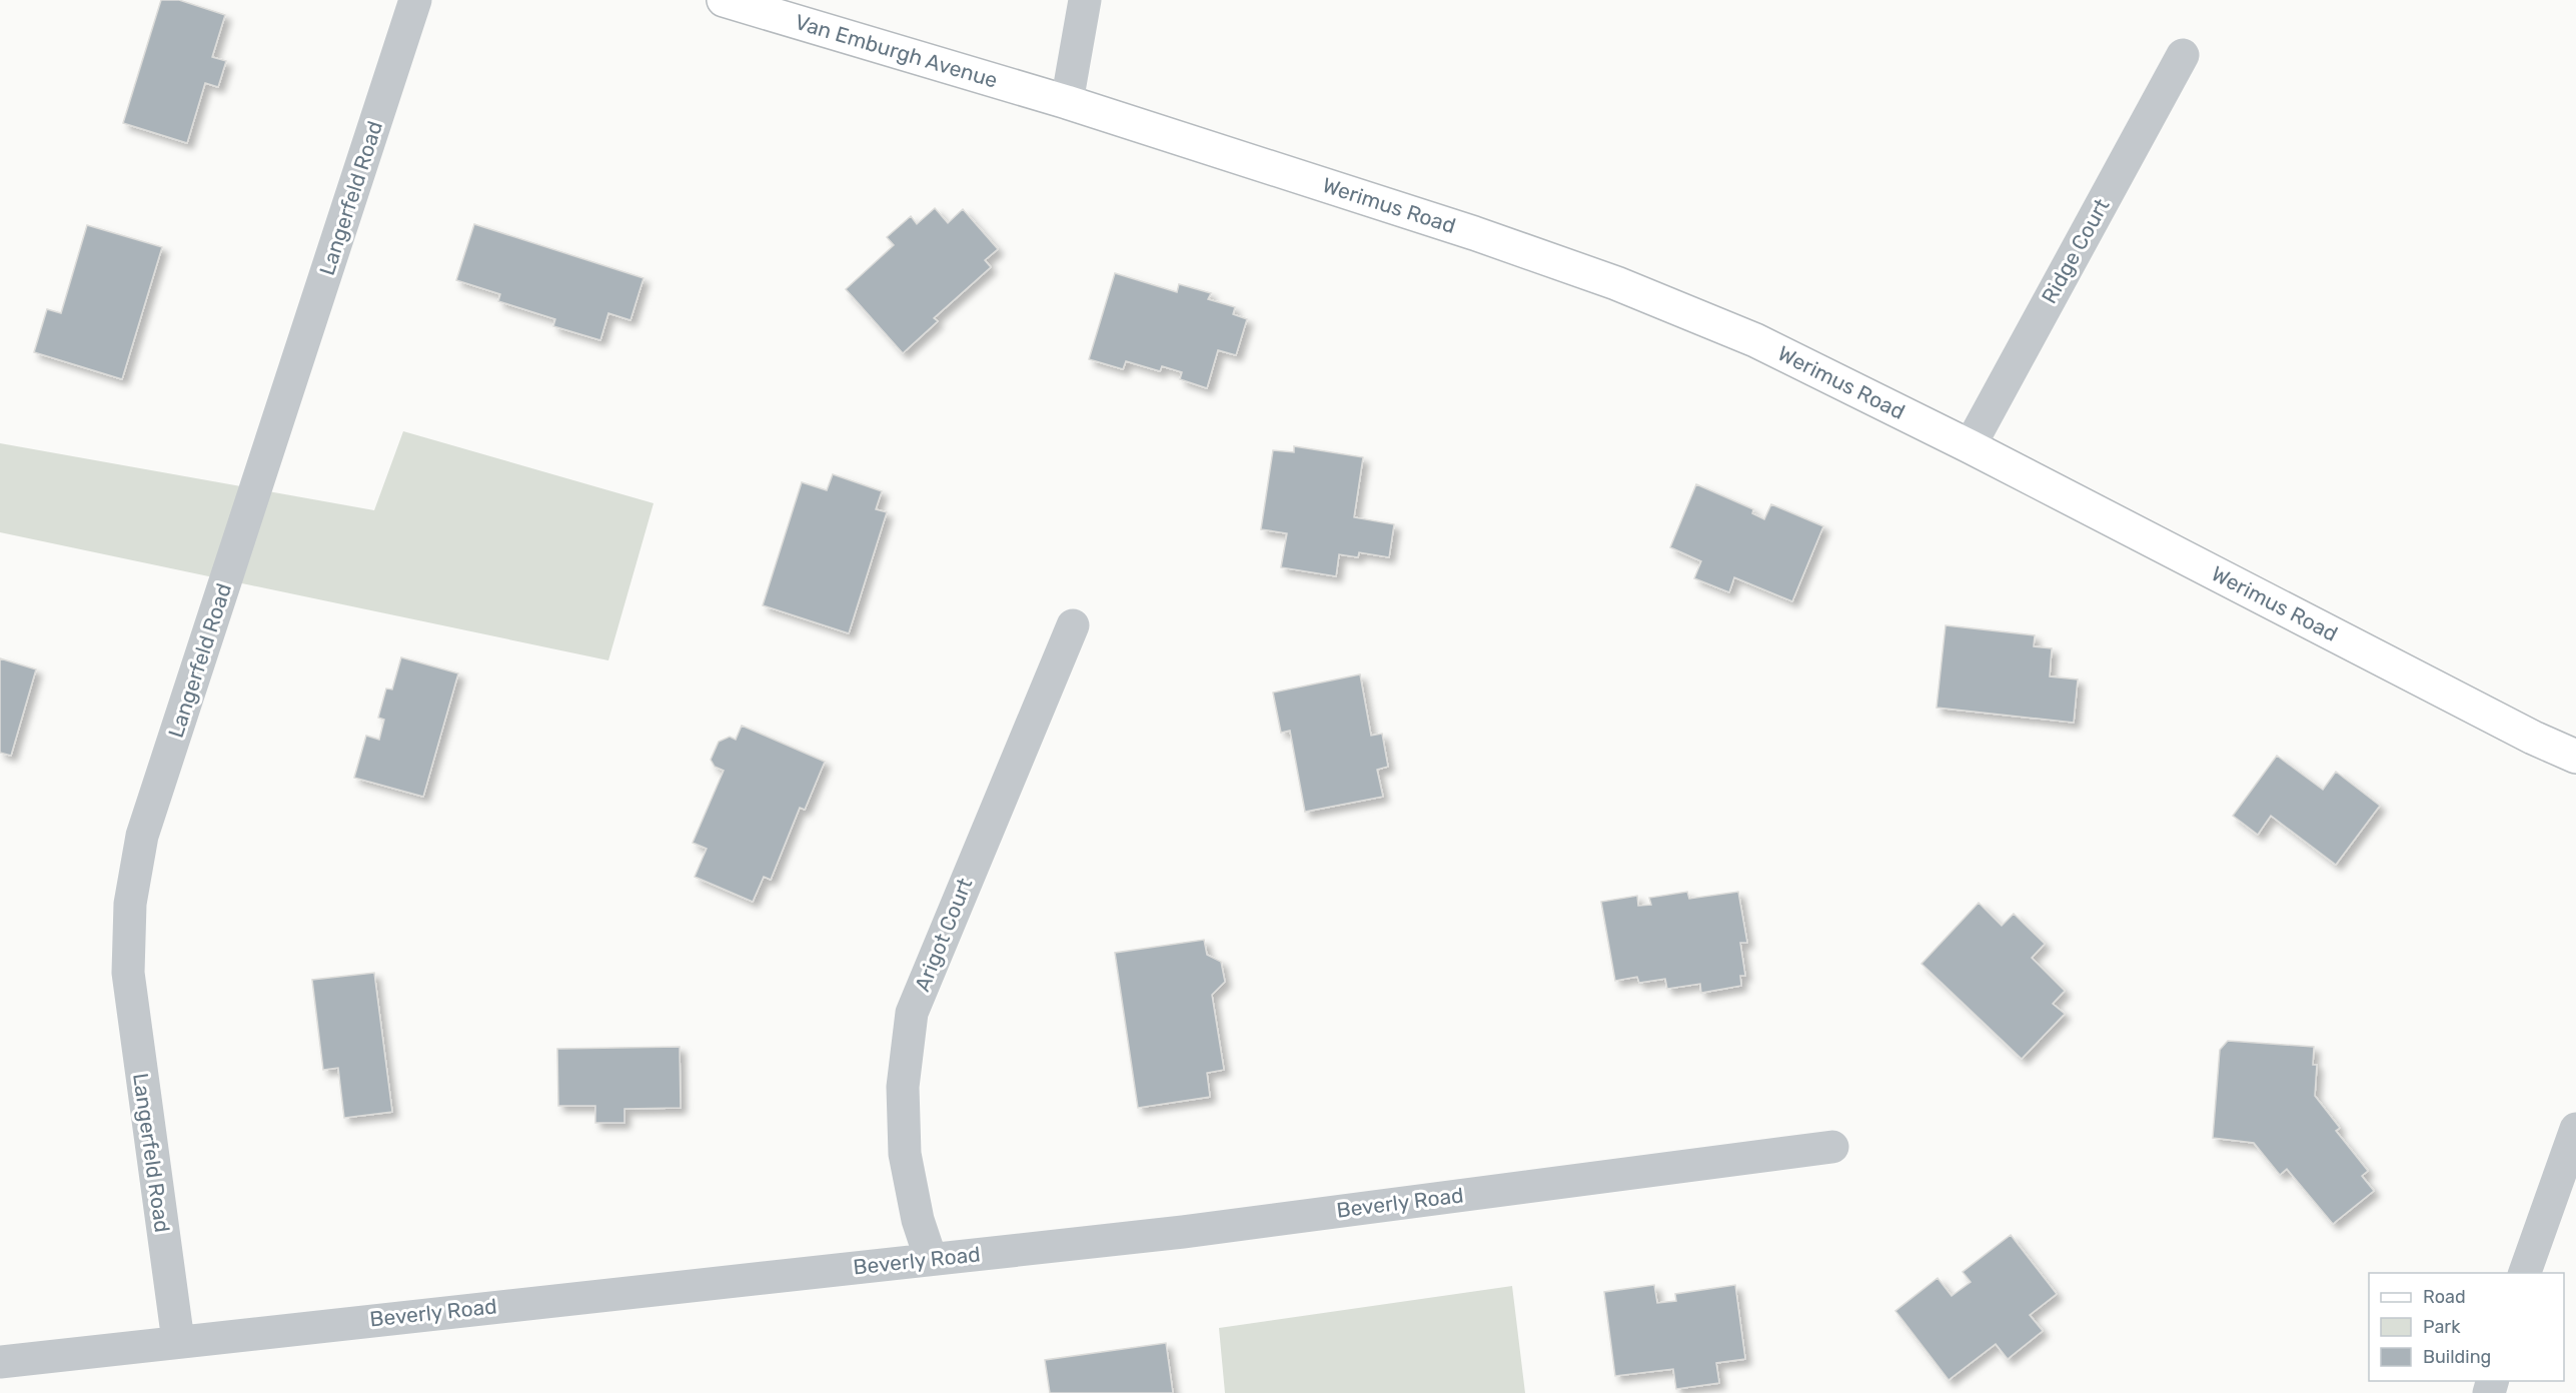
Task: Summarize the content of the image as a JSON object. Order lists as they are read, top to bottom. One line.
{"streets":{"main road":["Van Emburgh Avenue","Werimus Road"],"street":["Langerfeld Road","Ridge Court","Arigot Court","Beverly Road"]},"crossings":[["Van Emburgh Avenue","Werimus Road"],["Langerfeld Road","Beverly Road"],["Werimus Road","Ridge Court"],["Arigot Court","Beverly Road"]],"legend":["Road","Park","Building"]}
